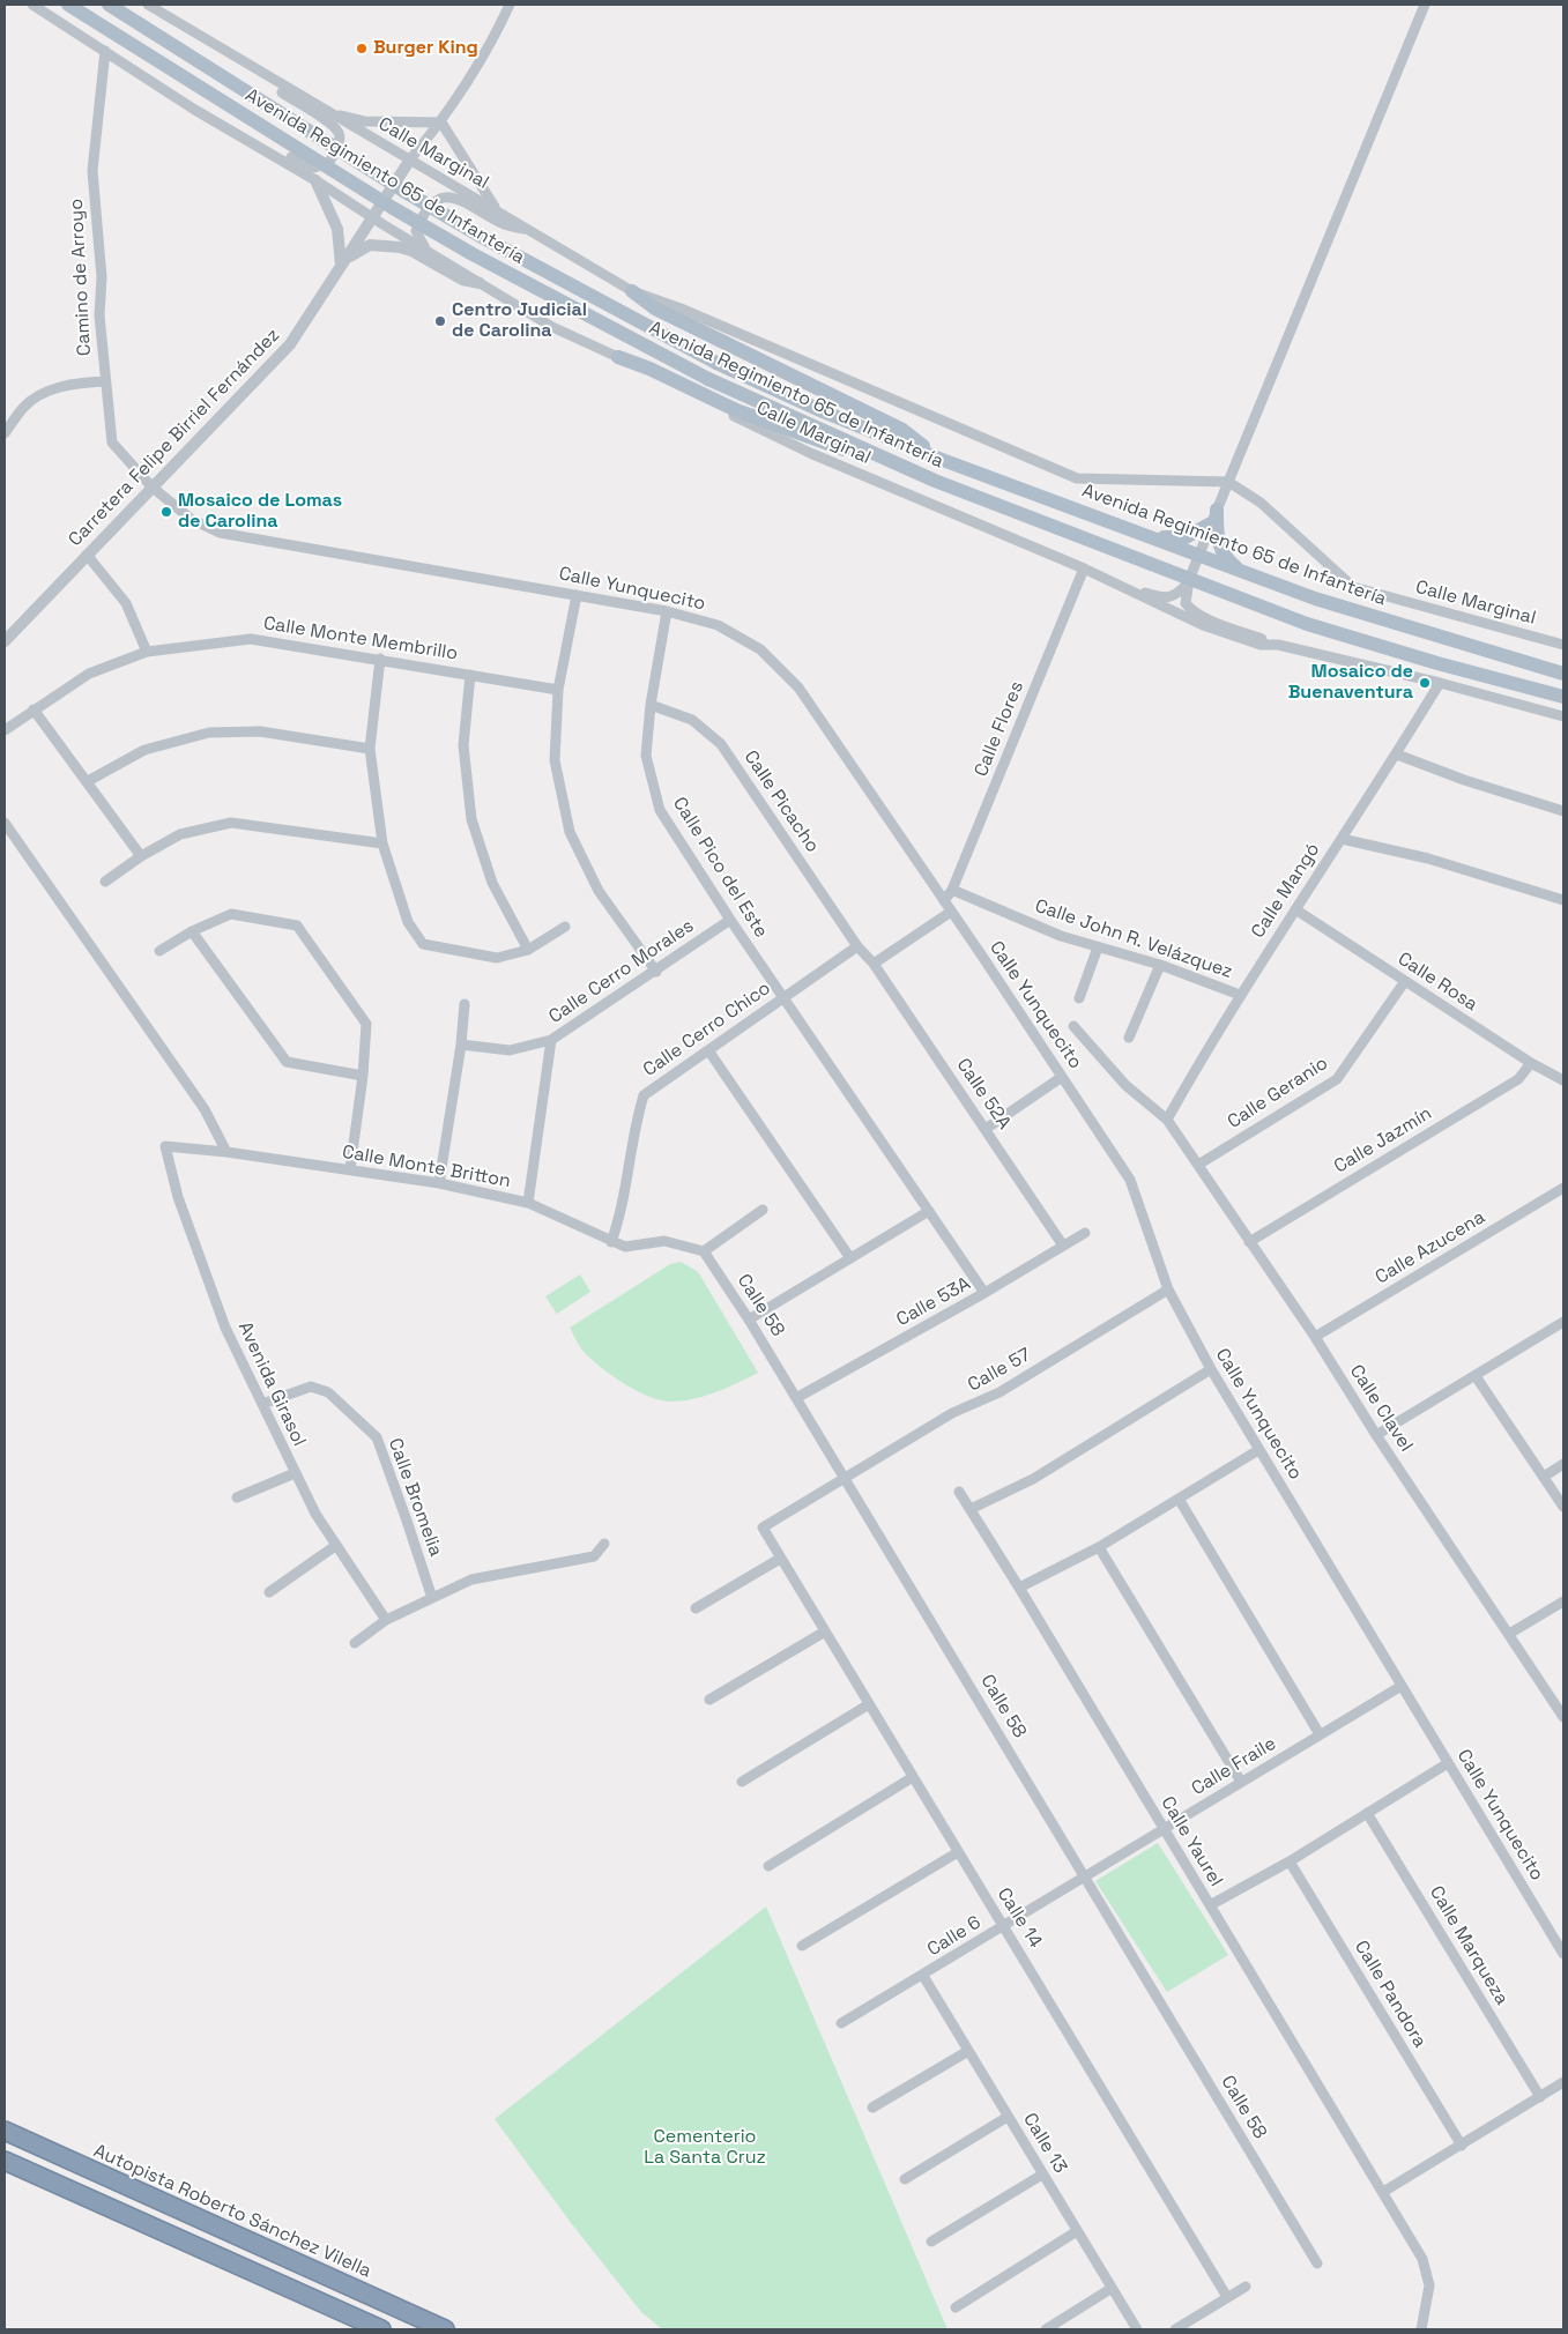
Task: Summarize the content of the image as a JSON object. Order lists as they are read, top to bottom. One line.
{"streets":{"highway":["Autopista Roberto Sánchez Vilella"],"main road":["Avenida Regimiento 65 de Infantería"],"street":["Calle Marginal","Camino de Arroyo","Carretera Felipe Birriel Fernández","Calle Yunquecito","Calle Monte Membrillo","Calle Flores","Calle Picacho","Calle Pico del Este","Calle Mangó","Calle John R. Velázquez","Calle Cerro Morales","Calle Rosa","Calle Cerro Chico","Calle Geranio","Calle 52A","Calle Jazmín","Calle Monte Britton","Calle Azucena","Calle 53A","Calle 58","Calle 57","Avenida Girasol","Calle Clavel","Calle Bromelia","Calle Fraile","Calle Yaurel","Calle 14","Calle 6","Calle Marqueza","Calle Pandora","Calle 13"]},"crossings":[["Calle Marginal","Camino de Arroyo"],["Calle Marginal","Carretera Felipe Birriel Fernández"],["Calle Marginal","Calle Flores"],["Calle Marginal","Calle Mangó"],["Camino de Arroyo","Carretera Felipe Birriel Fernández"],["Camino de Arroyo","Calle Yunquecito"],["Carretera Felipe Birriel Fernández","Calle Yunquecito"],["Calle Yunquecito","Calle Flores"],["Calle Yunquecito","Calle Pico del Este"],["Calle Yunquecito","Calle 57"],["Calle Yunquecito","Calle Fraile"],["Calle Flores","Calle John R. Velázquez"],["Calle Picacho","Calle Pico del Este"],["Calle Picacho","Calle Cerro Chico"],["Calle Picacho","Calle 52A"],["Calle Pico del Este","Calle Cerro Morales"],["Calle Pico del Este","Calle Cerro Chico"],["Calle Pico del Este","Calle 53A"],["Calle Mangó","Calle John R. Velázquez"],["Calle Mangó","Calle Rosa"],["Calle Mangó","Calle Clavel"],["Calle Rosa","Calle Geranio"],["Calle Rosa","Calle Jazmín"],["Calle Cerro Chico","Calle Monte Britton"],["Calle Geranio","Calle Clavel"],["Calle 52A","Calle 53A"],["Calle Jazmín","Calle Clavel"],["Calle Monte Britton","Avenida Girasol"],["Calle Azucena","Calle Clavel"],["Calle 53A","Calle 58"],["Calle 58","Calle 57"],["Calle 58","Calle Fraile"],["Calle 58","Calle 6"],["Calle 57","Calle 14"],["Avenida Girasol","Calle Bromelia"],["Calle Fraile","Calle Yaurel"],["Calle Fraile","Calle 6"],["Calle 14","Calle 6"],["Calle 6","Calle 13"]],"parks":["Cementerio La Santa Cruz"],"places":["Burger King","Centro Judicial de Carolina","Mosaico de Lomas de Carolina","Mosaico de Buenaventura"]}
